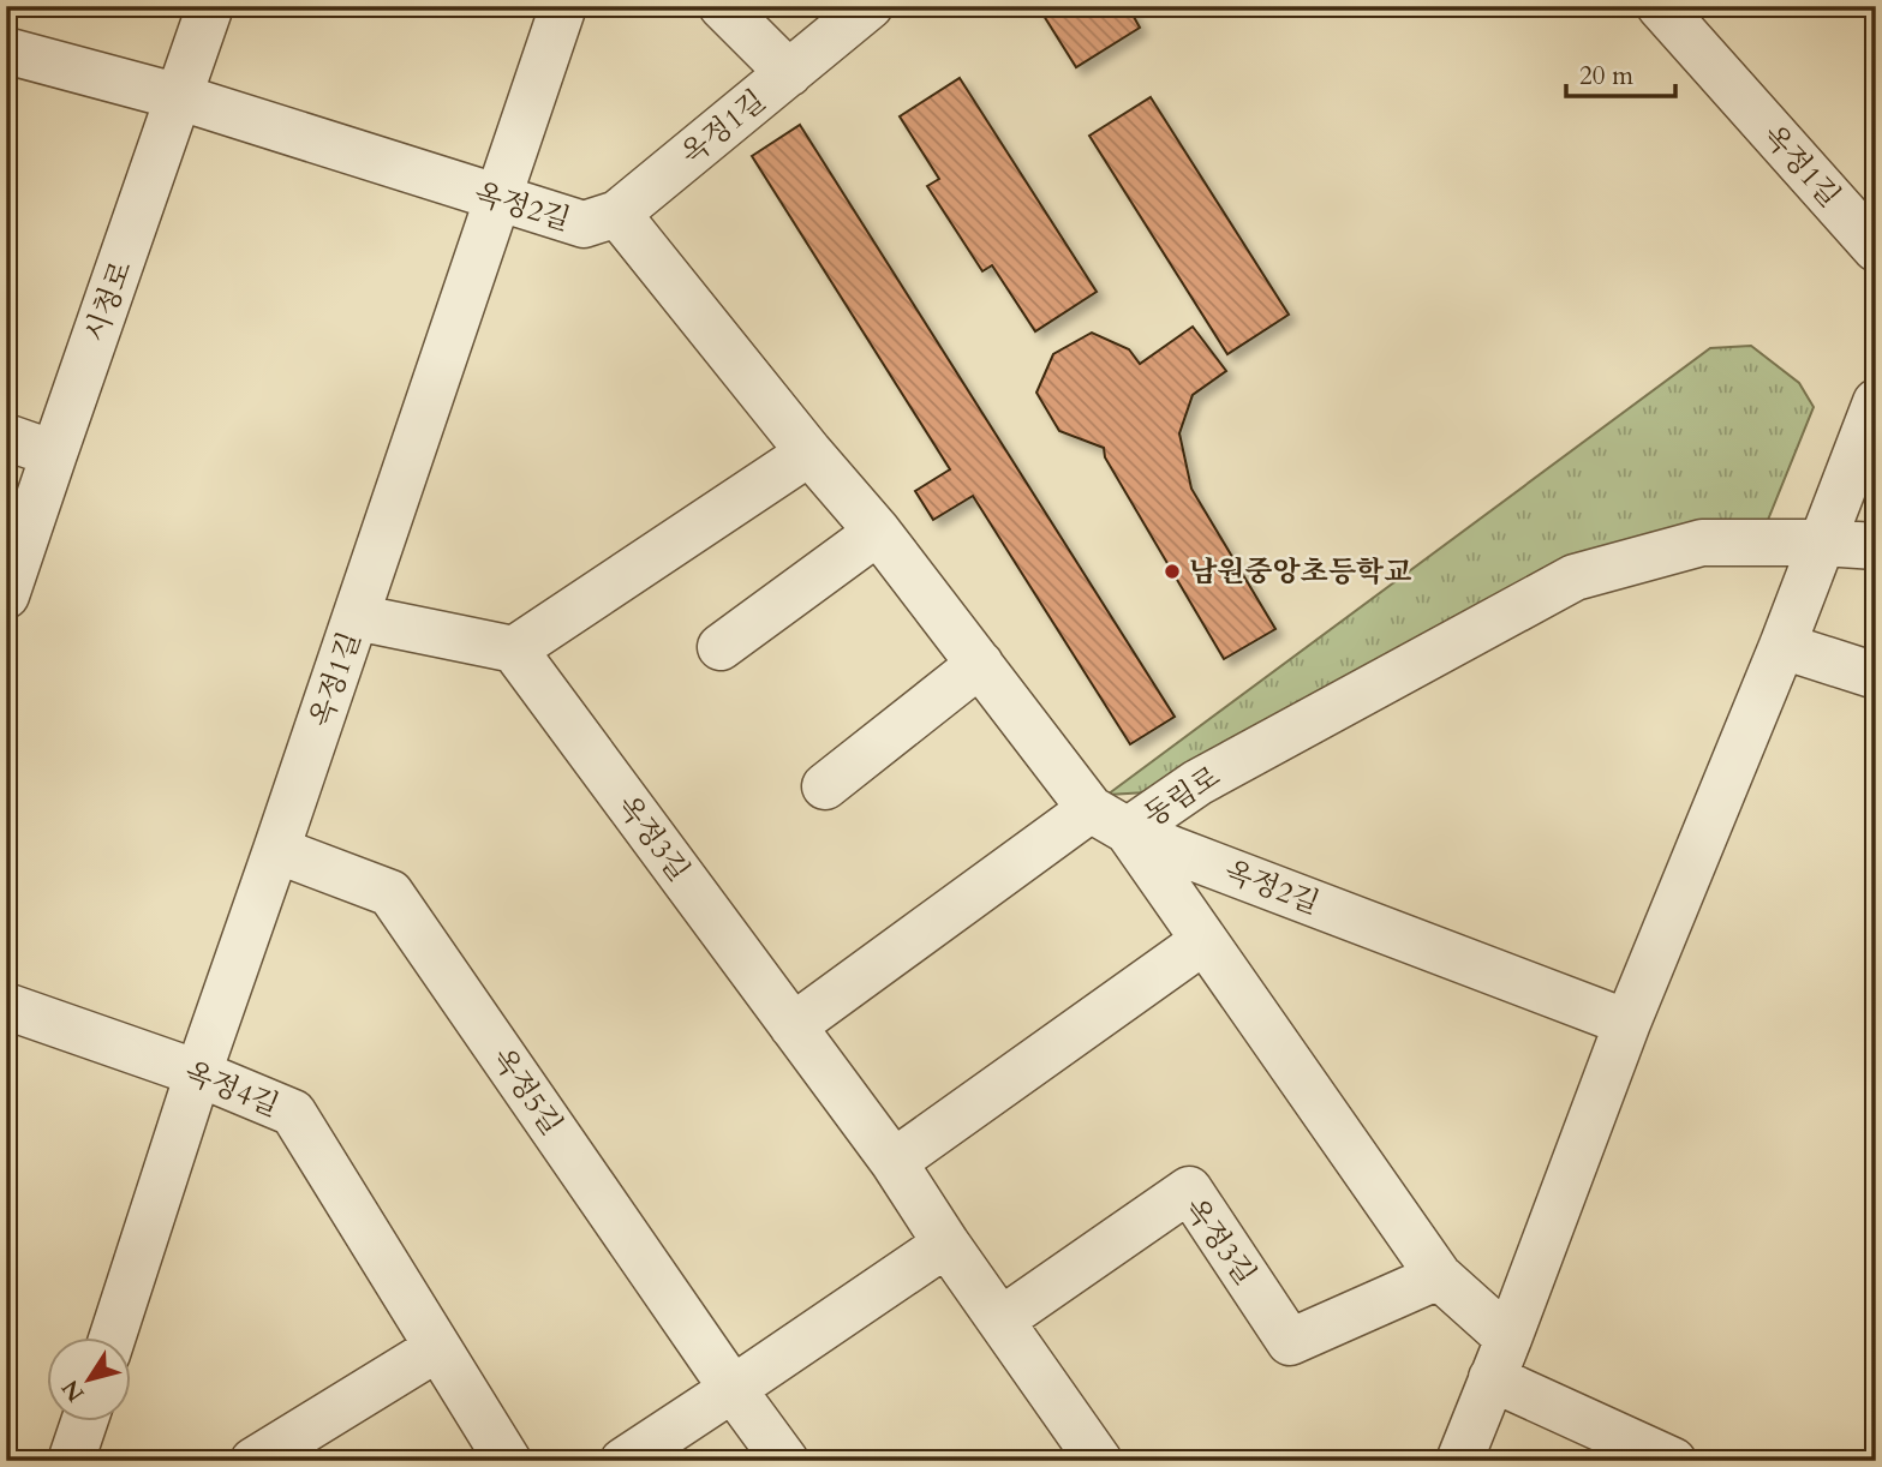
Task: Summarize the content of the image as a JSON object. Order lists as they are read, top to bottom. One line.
{"streets":{"street":["옥정1길","옥정2길","시청로","동림로","옥정3길","옥정4길","옥정5길"]},"crossings":[["옥정1길","옥정2길"],["옥정1길","옥정4길"],["옥정1길","옥정5길"],["옥정2길","시청로"],["옥정2길","동림로"],["동림로","옥정3길"]],"places":["남원중앙초등학교"],"scale_bar":"20 m","north":"bottom left"}
